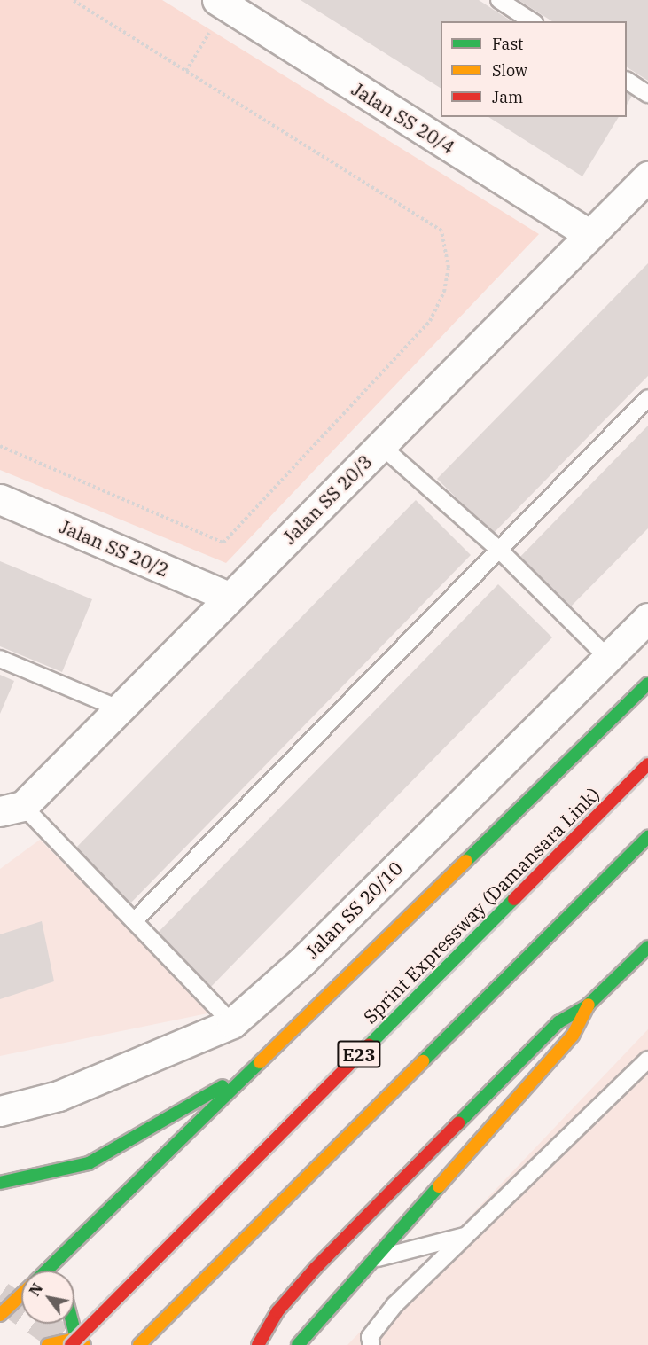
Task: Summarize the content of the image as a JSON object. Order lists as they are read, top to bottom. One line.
{"streets":{"highway":["Sprint Expressway (Damansara Link)","E23"],"street":["Jalan SS 20/4","Jalan SS 20/3","Jalan SS 20/2","Jalan SS 20/10"]},"crossings":[["Jalan SS 20/4","Jalan SS 20/3"],["Jalan SS 20/3","Jalan SS 20/2"]],"legend":["Fast","Slow","Jam"],"north":"top left"}
